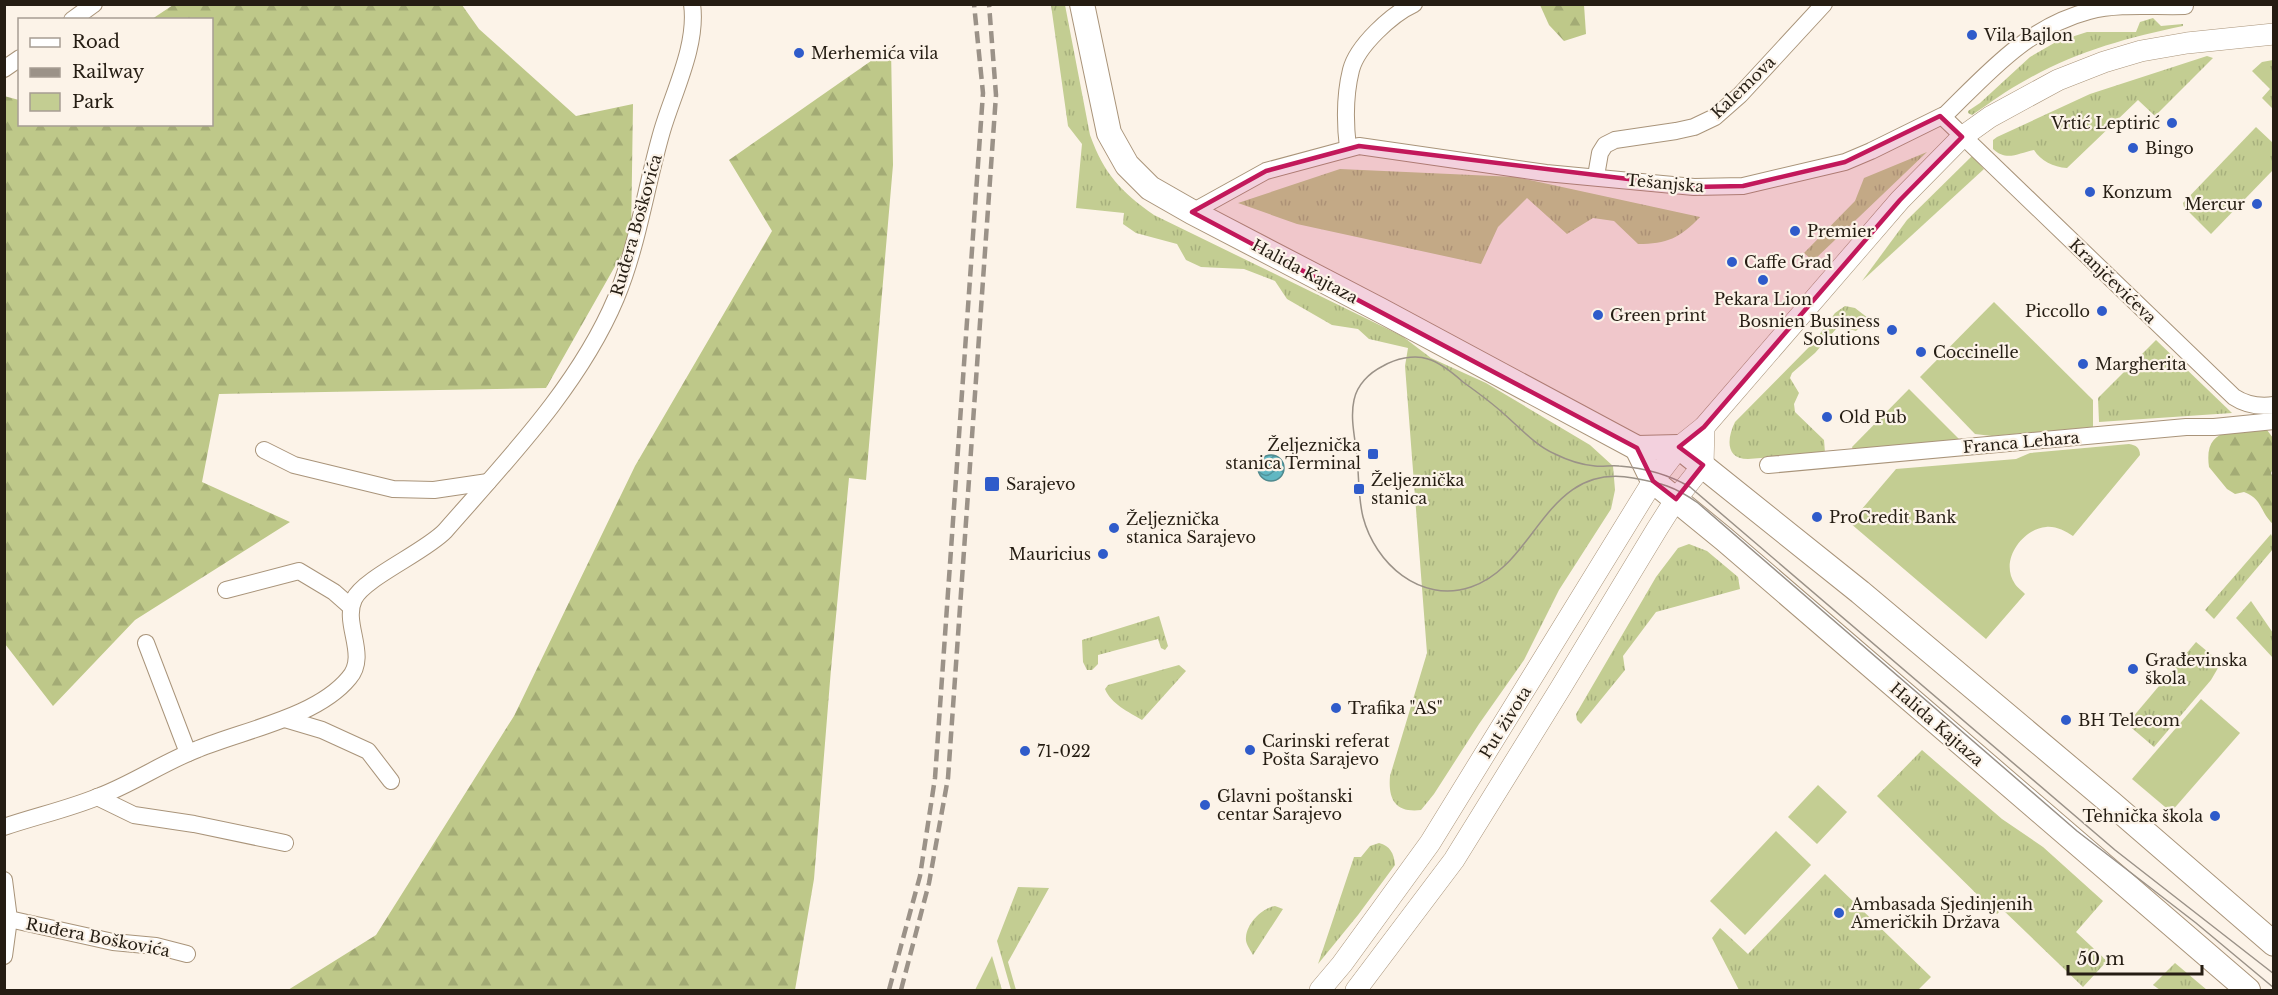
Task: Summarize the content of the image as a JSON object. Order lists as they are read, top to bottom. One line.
{"streets":{"main road":["Halida Kajtaza"],"street":["Kalemova","Tešanjska","Ruđera Boškovića","Kranjčevićeva","Franca Lehara","Put života"]},"crossings":[["Kalemova","Tešanjska"],["Tešanjska","Halida Kajtaza"],["Halida Kajtaza","Put života"]],"places":{"other":["Vila Bajlon","Merhemića vila","Vrtić Leptirić","Bingo","Konzum","Mercur","Premier","Caffe Grad","Pekara Lion","Piccollo","Green print","Bosnien Business Solutions","Coccinelle","Margherita","Old Pub","ProCredit Bank","Željeznička stanica Sarajevo","Mauricius","Građevinska škola","Trafika \"AS\"","BH Telecom","Carinski referat Pošta Sarajevo","71-022","Glavni poštanski centar Sarajevo","Tehnička škola","Ambasada Sjedinjenih Američkih Država"],"transit":["Željeznička stanica Terminal","Sarajevo","Željeznička stanica"]},"legend":["Road","Railway","Park"],"scale_bar":"50 m"}
